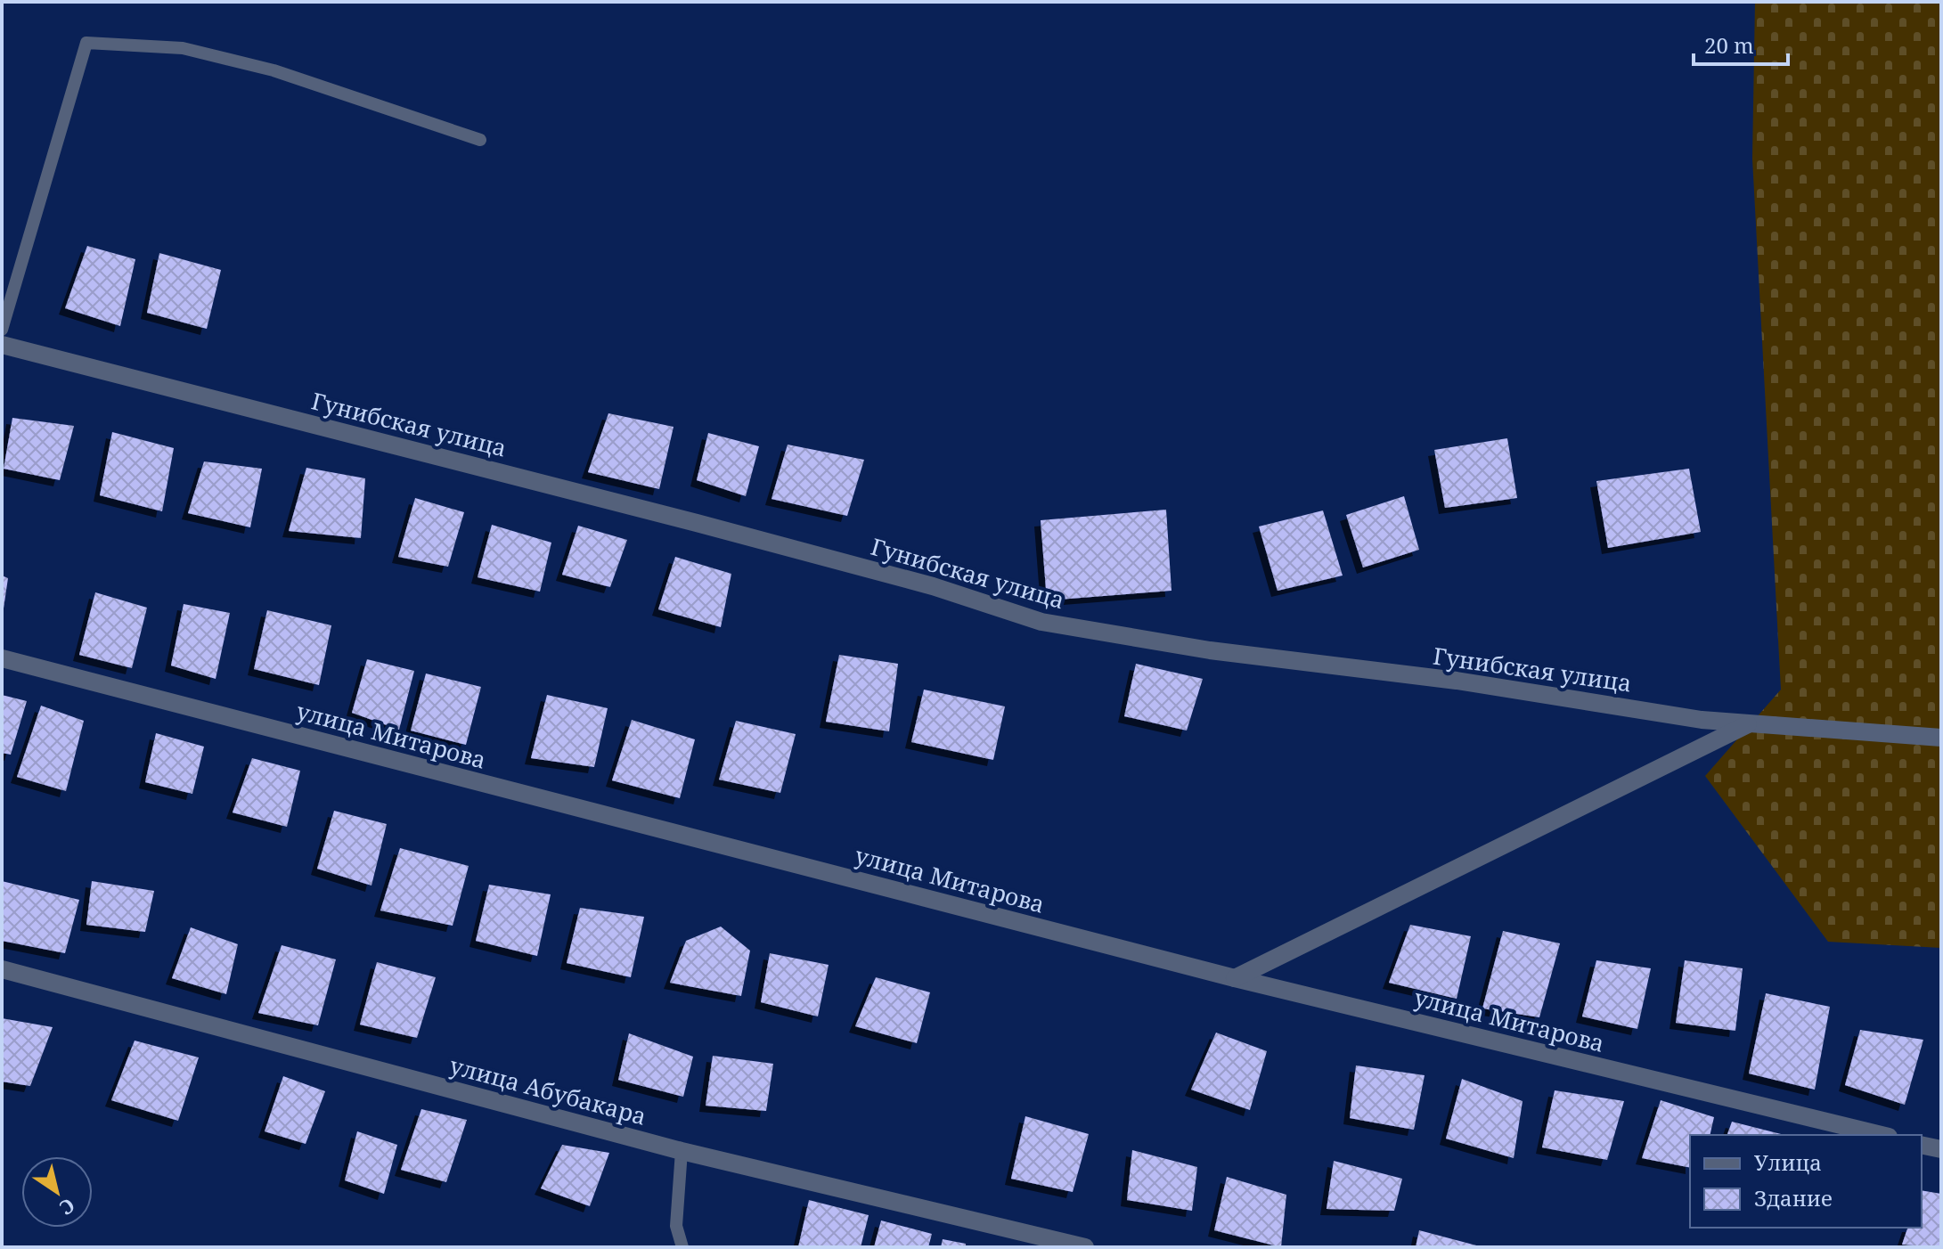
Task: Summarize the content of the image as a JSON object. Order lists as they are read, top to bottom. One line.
{"streets":{"street":["Гунибская улица","улица Митарова","улица Абубакара"]},"legend":["Улица","Здание"],"scale_bar":"20 m","north":"bottom right"}
